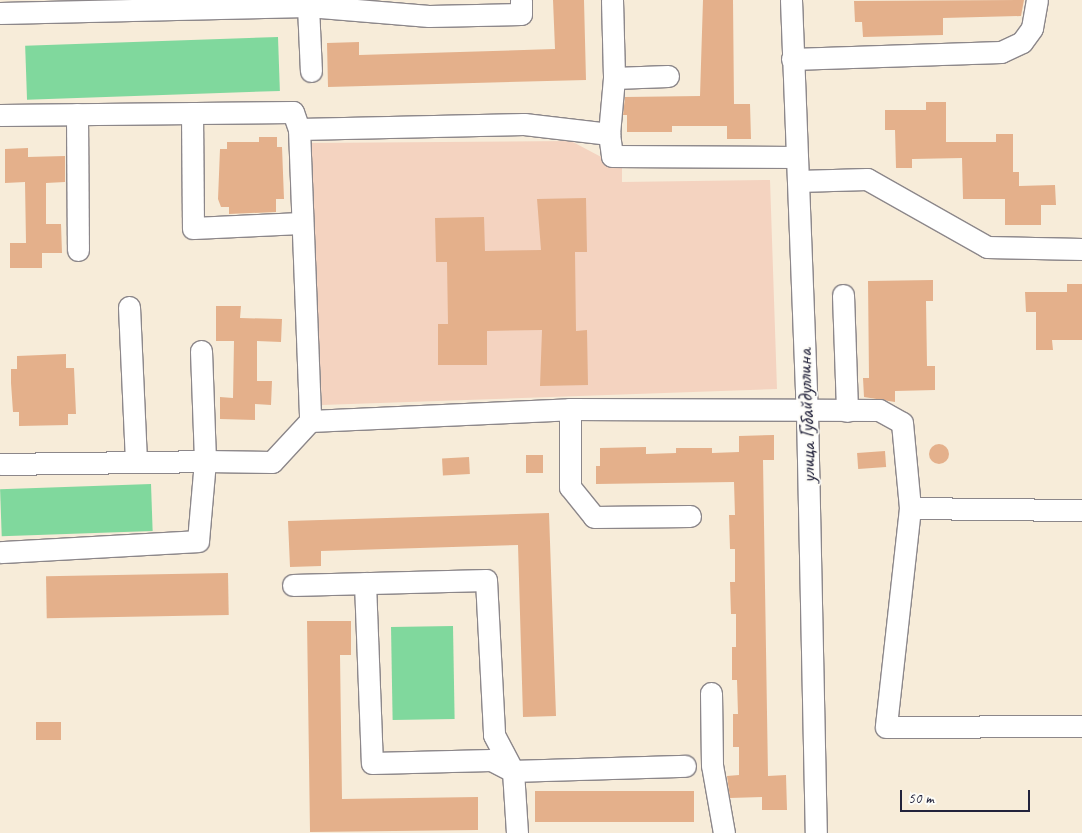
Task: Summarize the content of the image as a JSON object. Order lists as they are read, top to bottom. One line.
{"streets":{"street":["улица Губайдуллина"]},"scale_bar":"50 m"}
